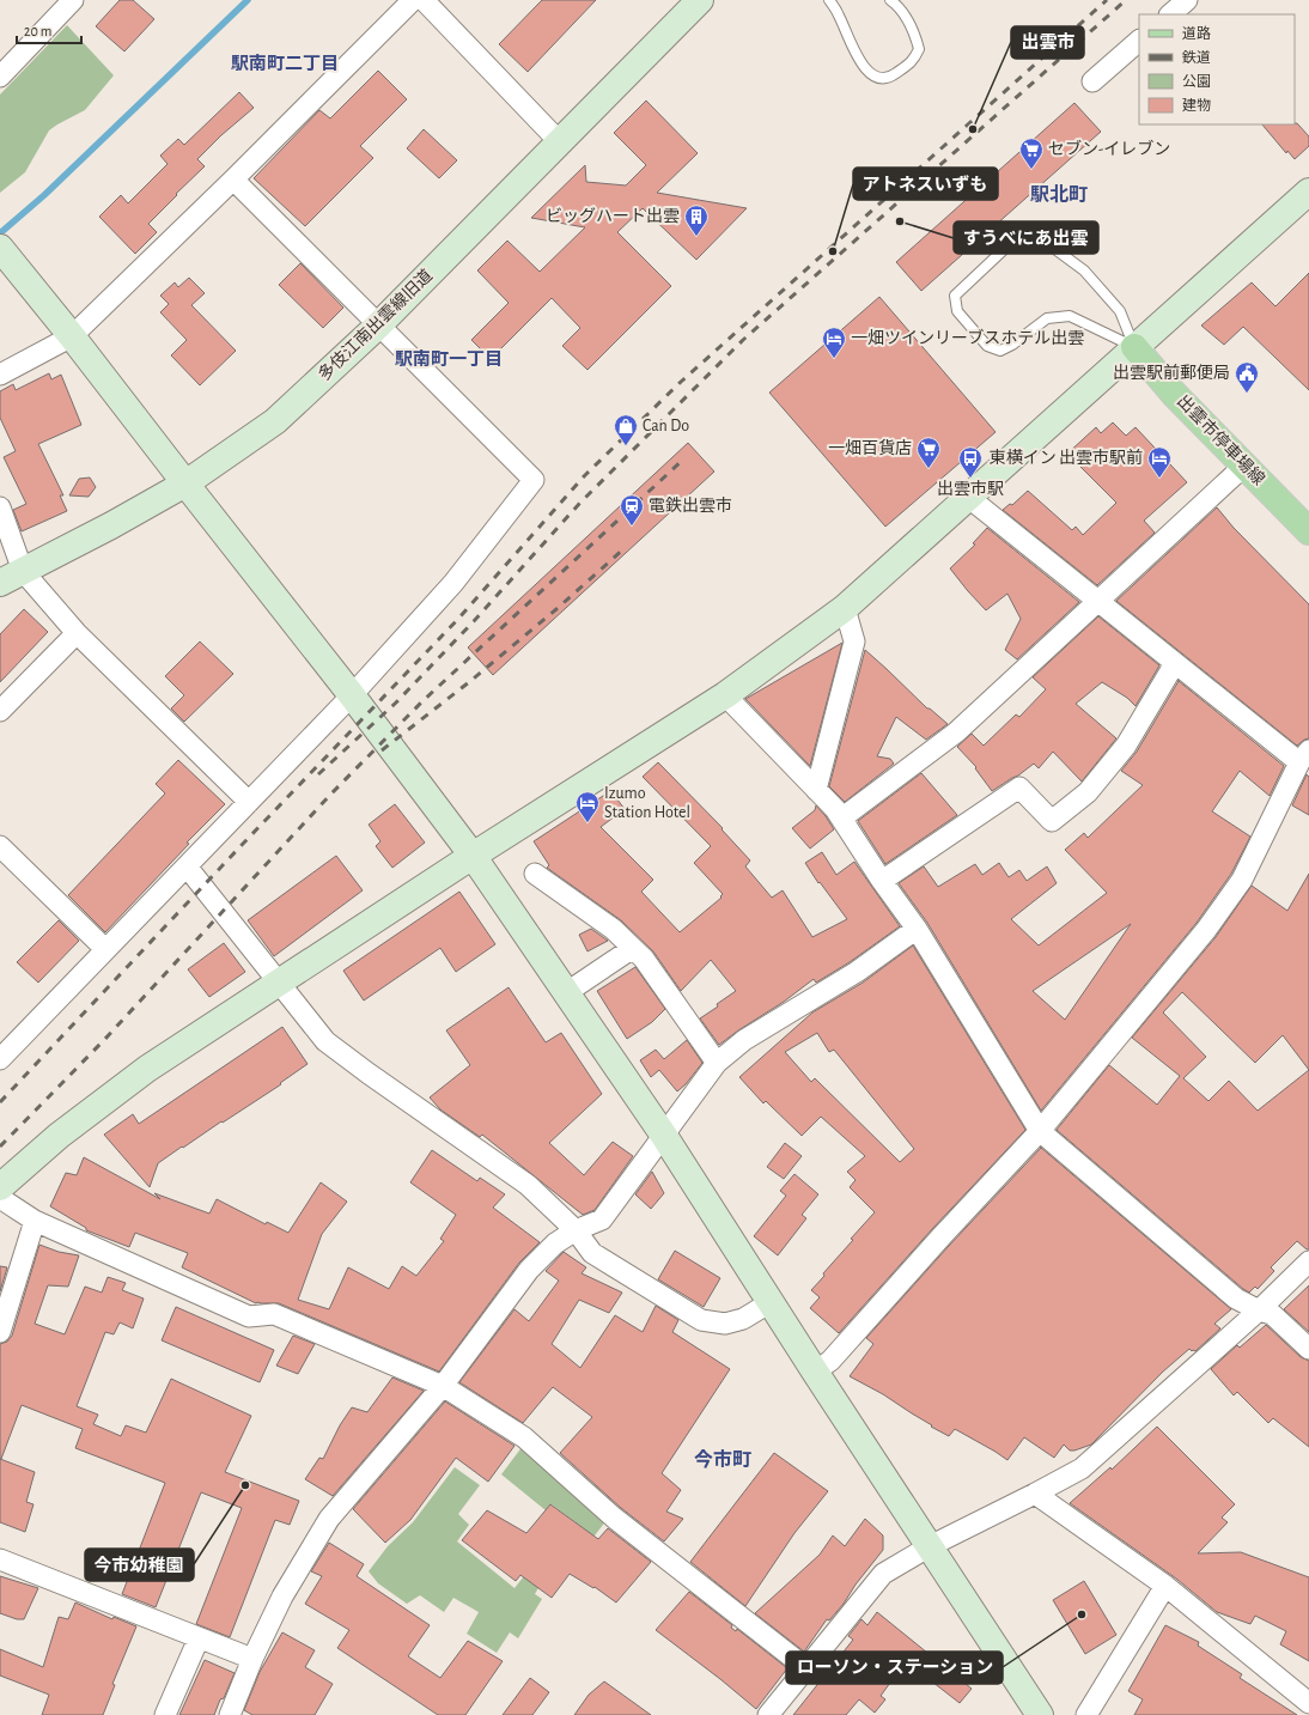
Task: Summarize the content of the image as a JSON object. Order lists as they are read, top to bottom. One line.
{"streets":{"main road":["出雲市停車場線"],"street":["多伎江南出雲線旧道"]},"districts":["駅南町二丁目","駅北町","駅南町一丁目","今市町"],"places":{"other":["出雲市","すうべにあ出雲","アトネスいずも","今市幼稚園","ローソン・ステーション"],"supermarket":["セブン-イレブン","一畑百貨店"],"building":["ビッグハート出雲"],"hotel":["一畑ツインリーブスホテル出雲","東横イン 出雲市駅前","Izumo Station Hotel"],"public building":["出雲駅前郵便局"],"shop":["Can Do"],"bus stop":["出雲市駅"],"station":["電鉄出雲市"]},"legend":["道路","鉄道","公園","建物"],"scale_bar":"20 m"}
